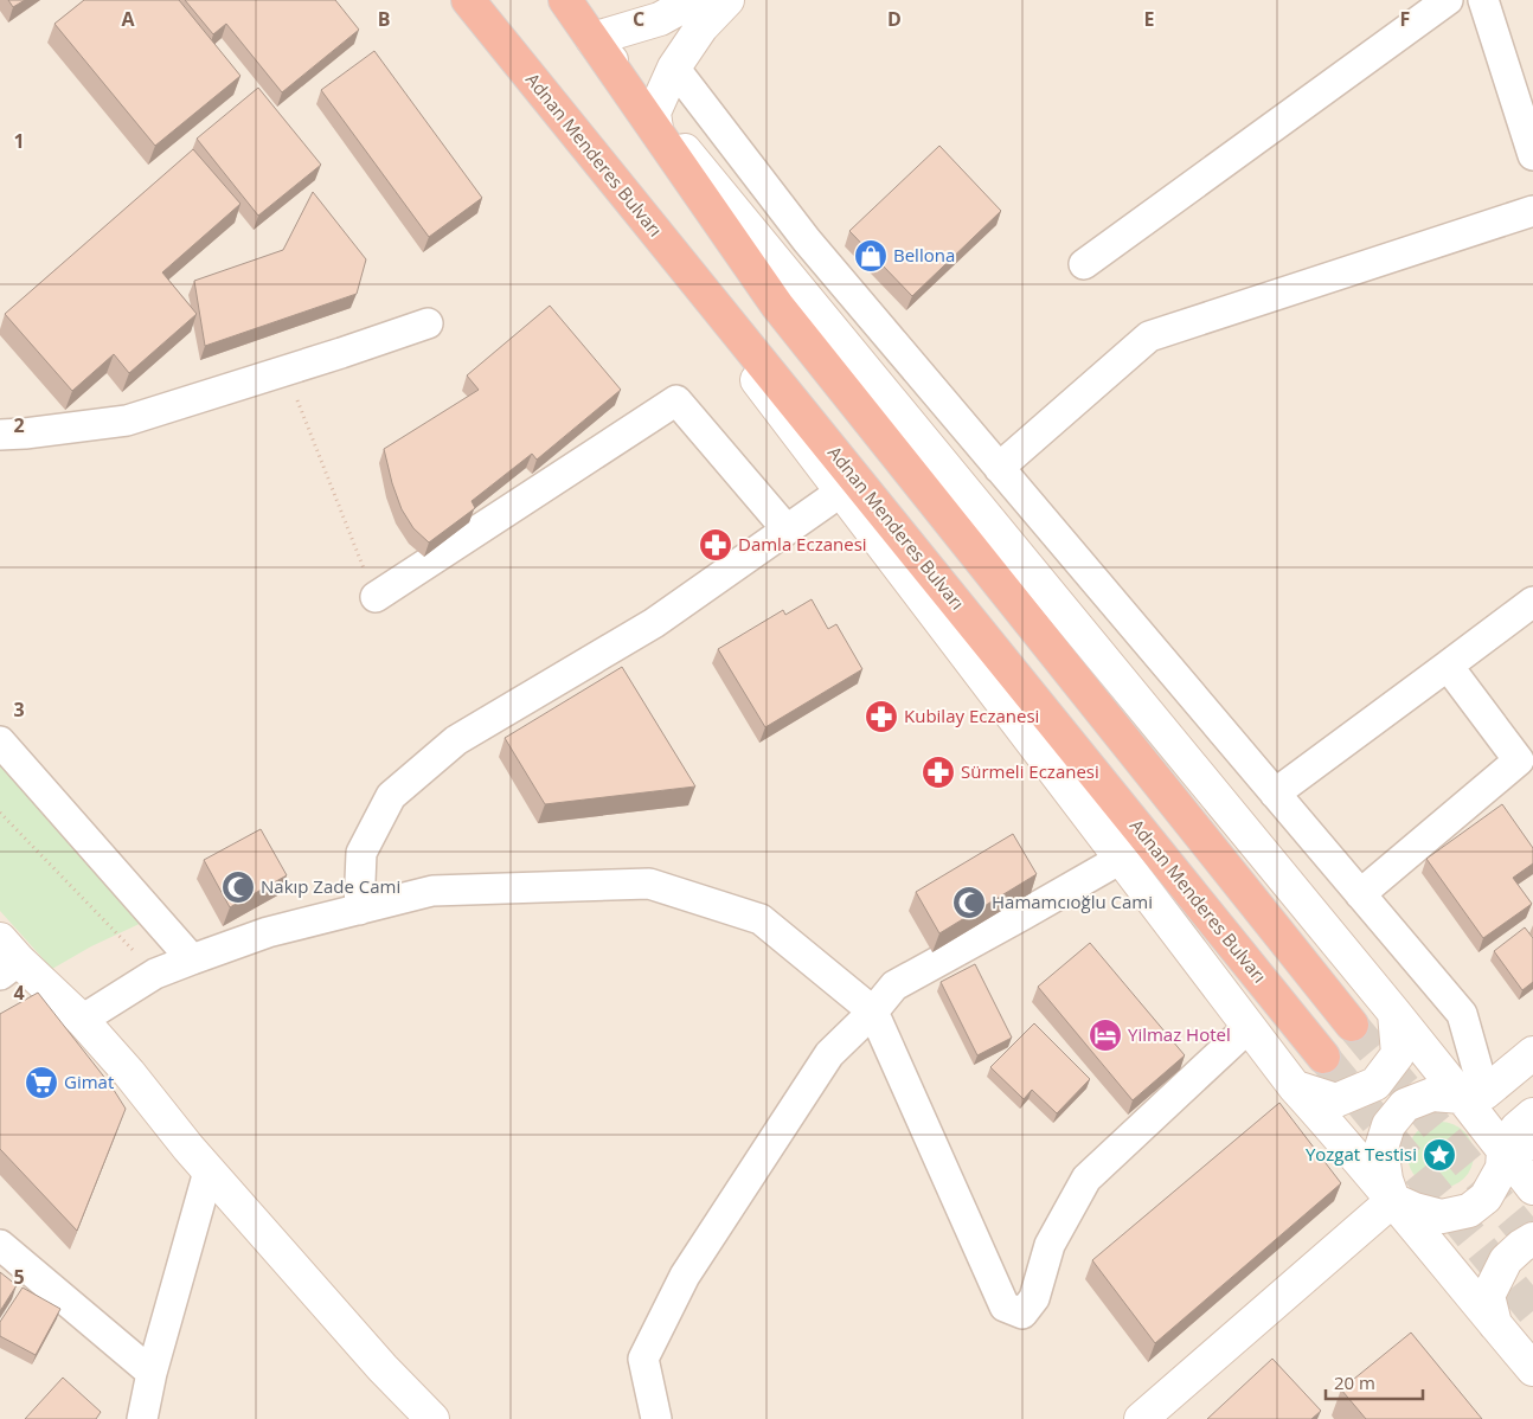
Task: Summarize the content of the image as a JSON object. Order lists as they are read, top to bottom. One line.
{"streets":{"highway":["Adnan Menderes Bulvarı"]},"places":{"shop":["Bellona"],"pharmacy":["Damla Eczanesi","Kubilay Eczanesi","Sürmeli Eczanesi"],"mosque":["Nakıp Zade Cami","Hamamcıoğlu Cami"],"hotel":["Yilmaz Hotel"],"supermarket":["Gimat"],"place":["Yozgat Testisi"]},"scale_bar":"20 m","grid":{"columns":["A","B","C","D","E","F"],"rows":["1","2","3","4","5"]}}
